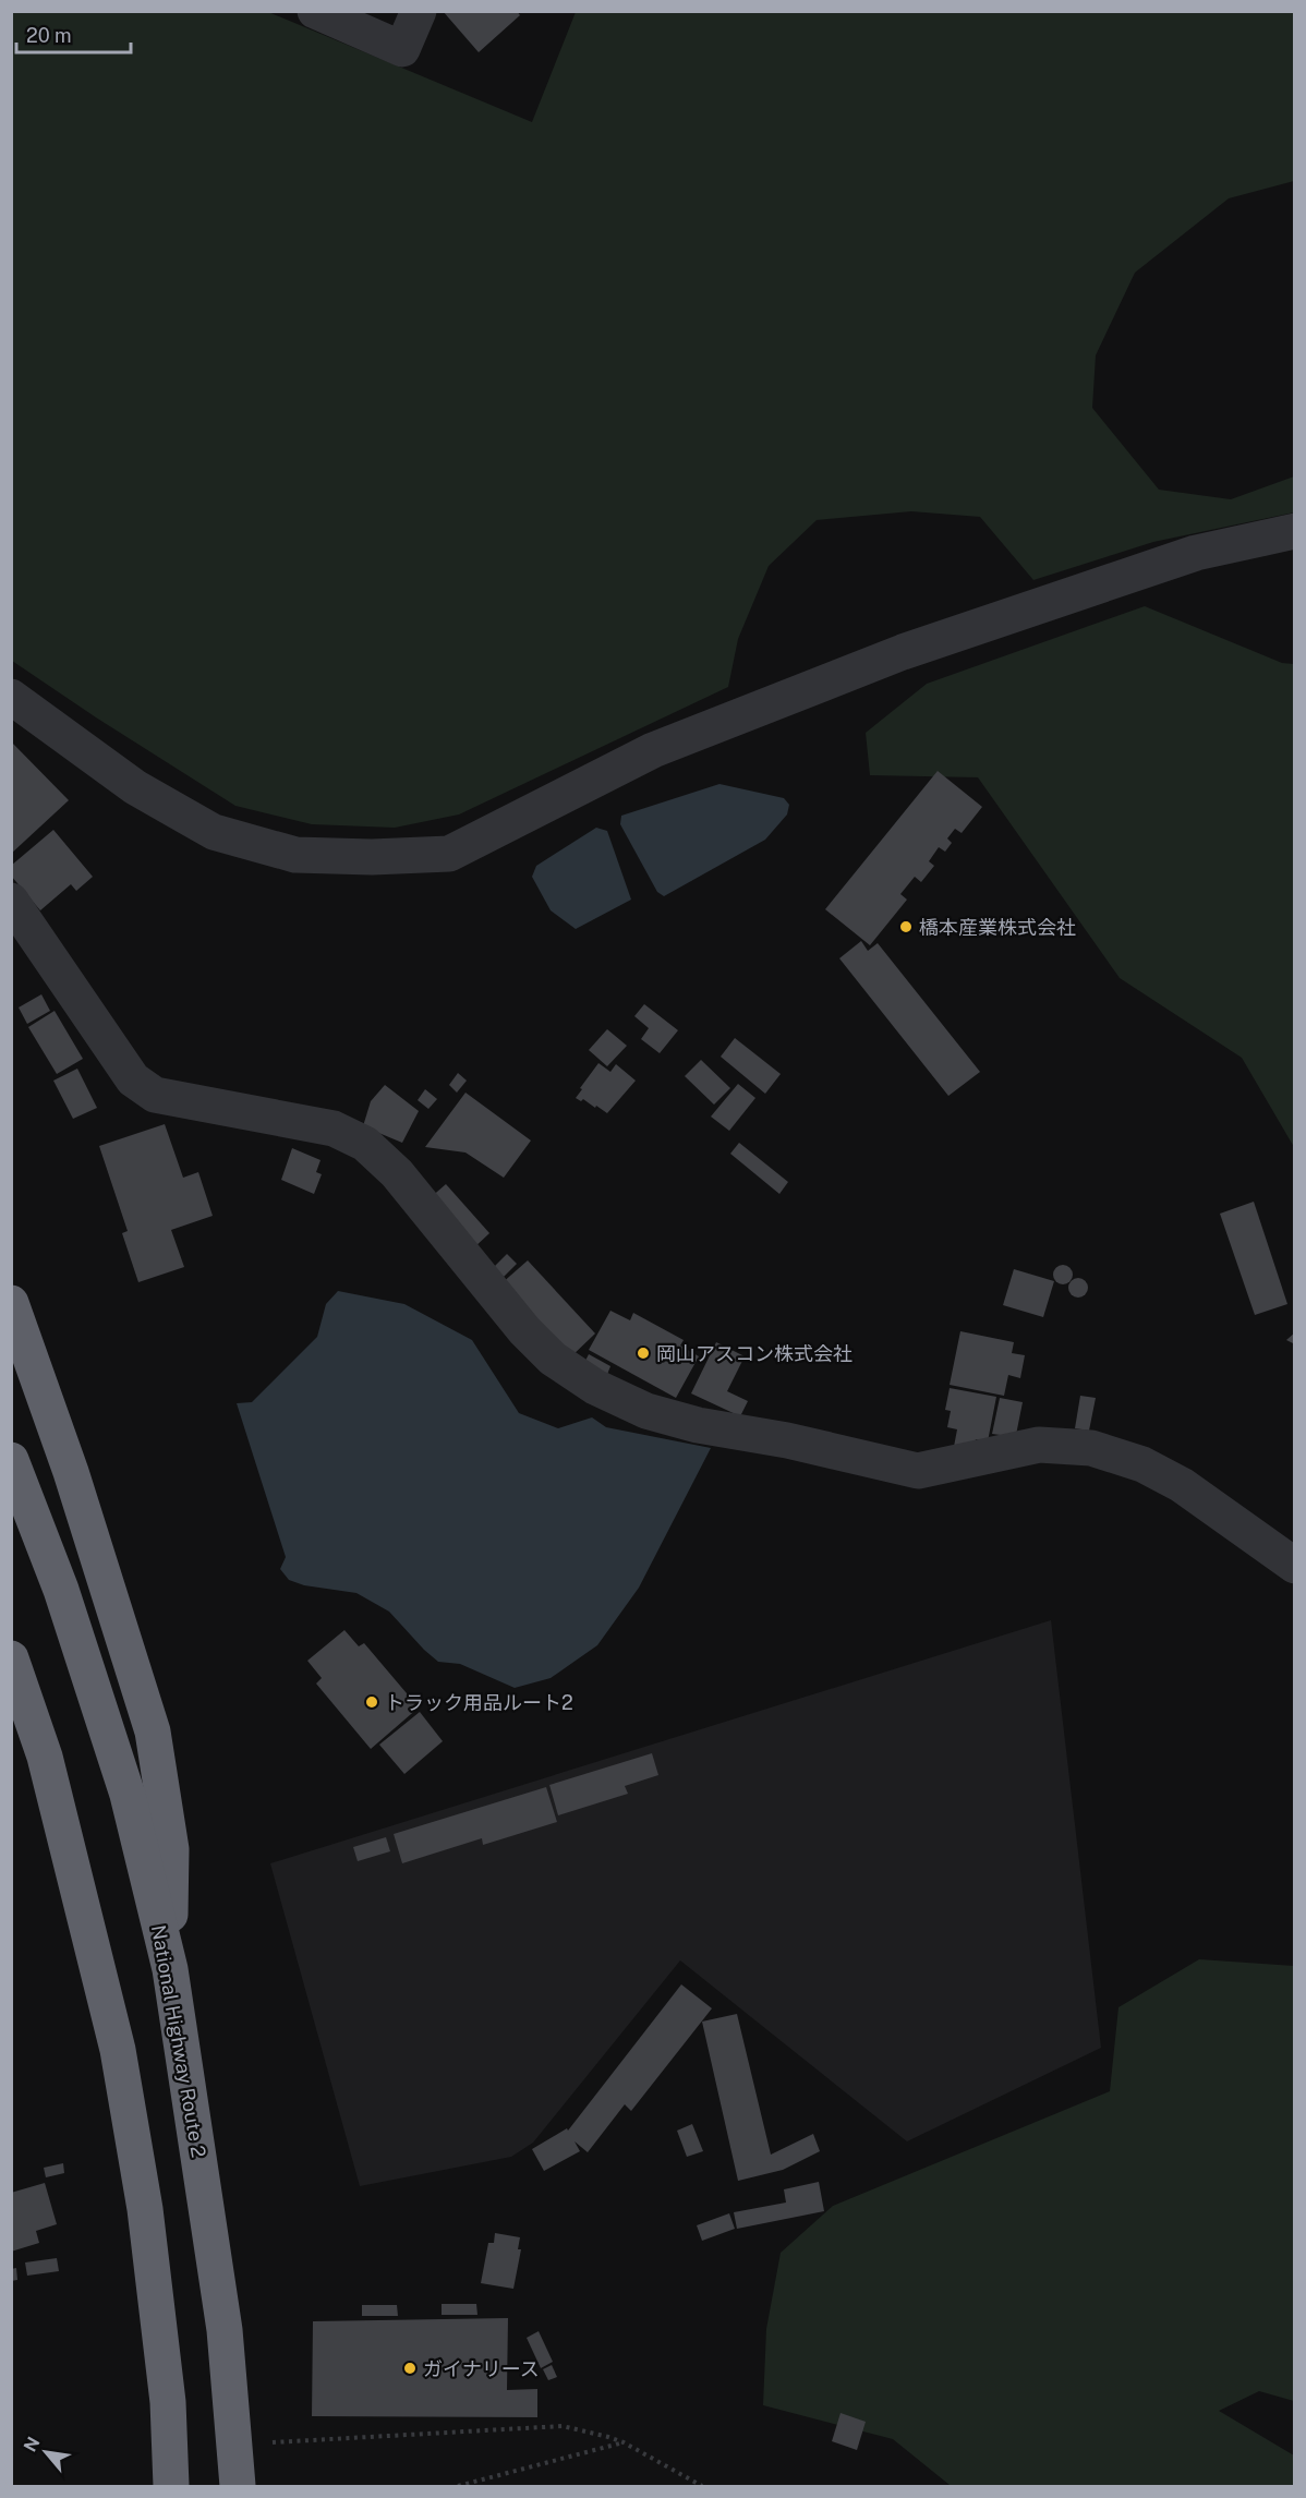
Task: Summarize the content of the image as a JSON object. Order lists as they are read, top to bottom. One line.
{"streets":{"highway":["National Highway Route 2"]},"places":["橋本産業株式会社","岡山アスコン株式会社","トラック用品ルート2","ガイナリース"],"scale_bar":"20 m","north":"top left"}
